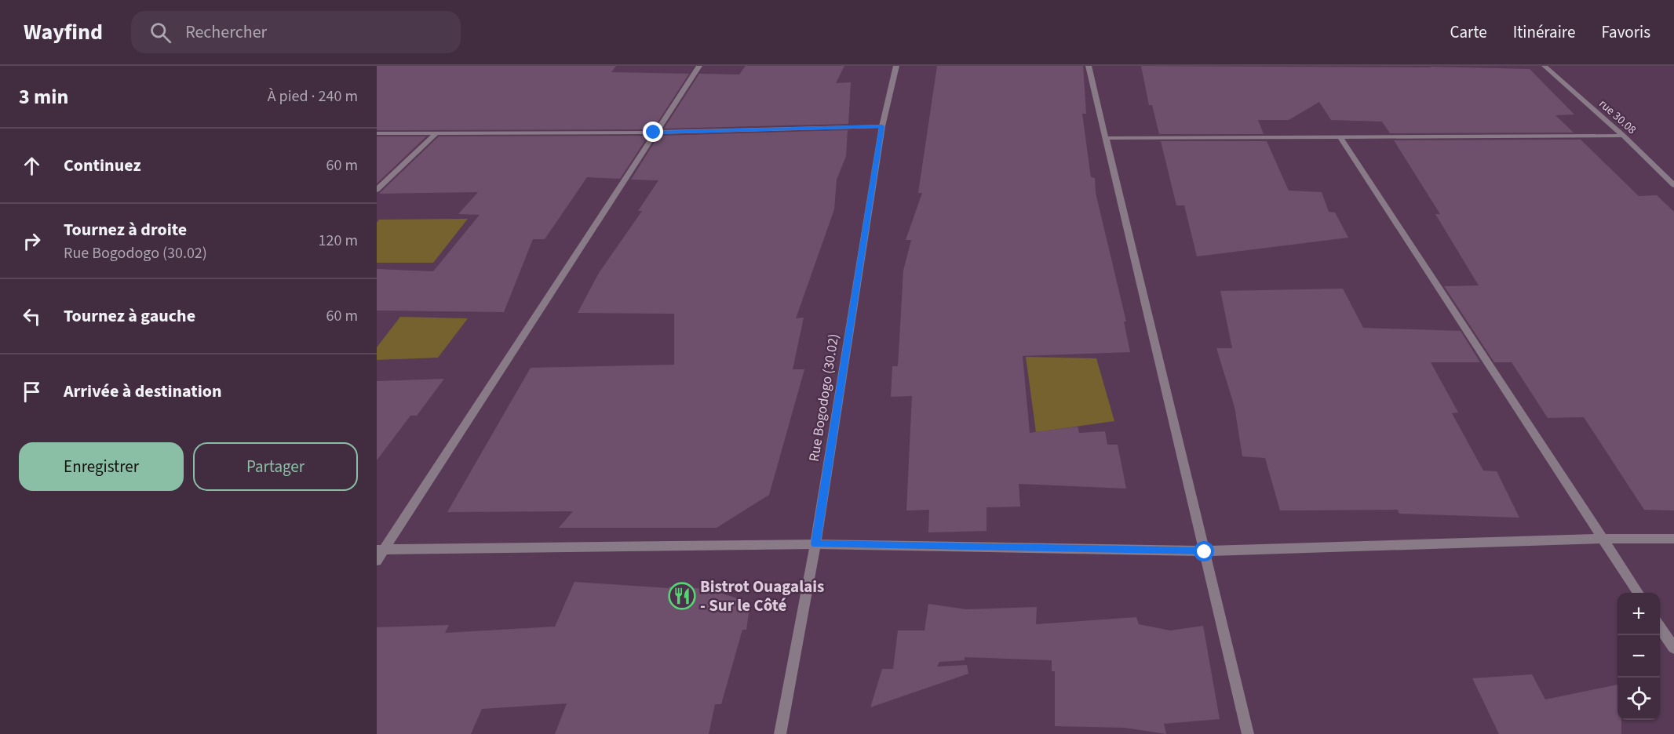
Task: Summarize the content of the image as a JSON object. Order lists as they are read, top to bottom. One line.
{"streets":{"street":["rue 30.08","Rue Bogodogo (30.02)"]},"places":{"restaurant":["Bistrot Ouagalais - Sur le Côté"]},"page":{"header":"Wayfind","search":"Rechercher","nav":["Carte","Itinéraire","Favoris"],"heading":["3 min","À pied · 240 m"],"list":[["Continuez","60 m"],["Tournez à droite","Rue Bogodogo (30.02)","120 m"],["Tournez à gauche","60 m"],"Arrivée à destination"],"buttons":["Enregistrer","Partager"],"map_buttons":["+","−"]}}
